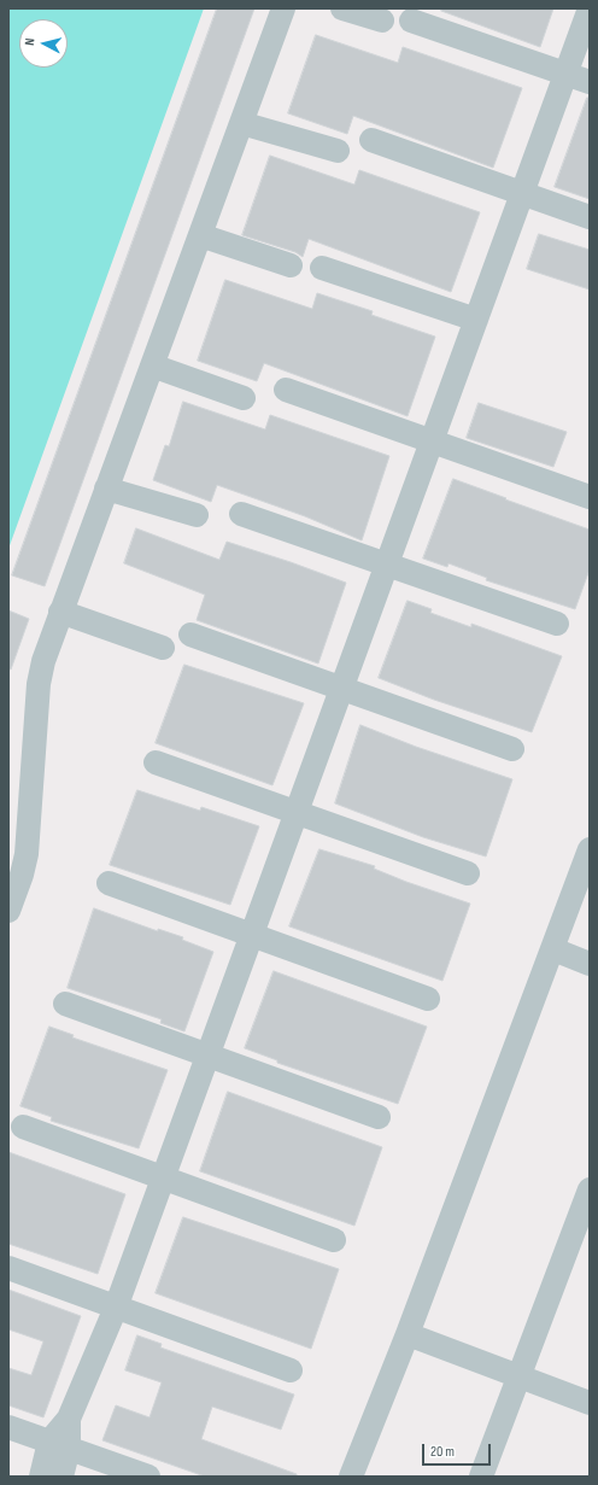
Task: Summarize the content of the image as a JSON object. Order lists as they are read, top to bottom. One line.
{"scale_bar":"20 m","north":"left"}
